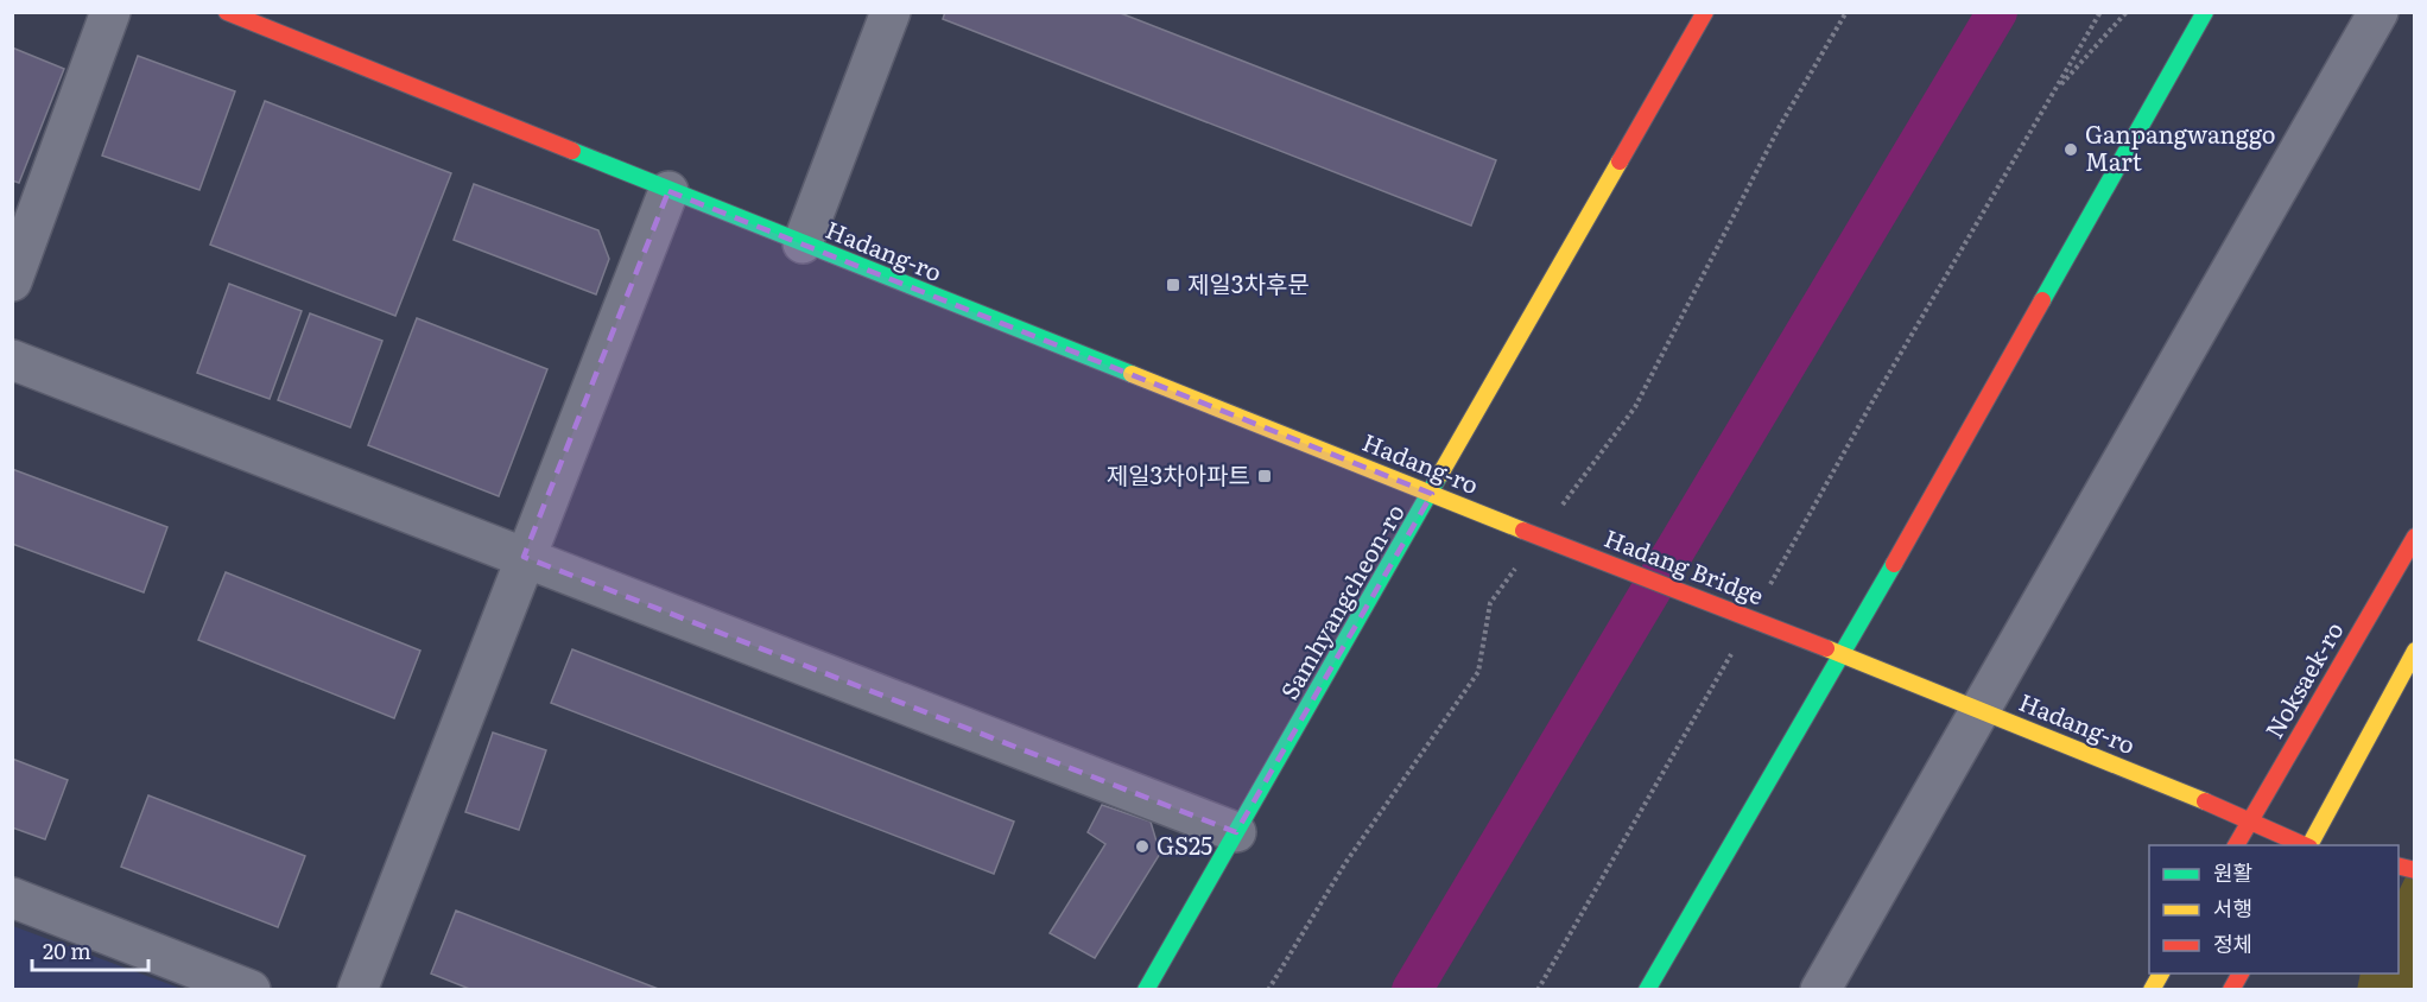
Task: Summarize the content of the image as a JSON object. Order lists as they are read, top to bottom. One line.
{"streets":{"street":["Hadang-ro","Hadang Bridge","Samhyangcheon-ro","Noksaek-ro"]},"crossings":[["Hadang-ro","Hadang Bridge"],["Hadang-ro","Samhyangcheon-ro"],["Hadang-ro","Noksaek-ro"]],"places":{"other":["Ganpangwanggo Mart","GS25"],"transit":["제일3차후문","제일3차아파트"]},"legend":["원활","서행","정체"],"scale_bar":"20 m"}
